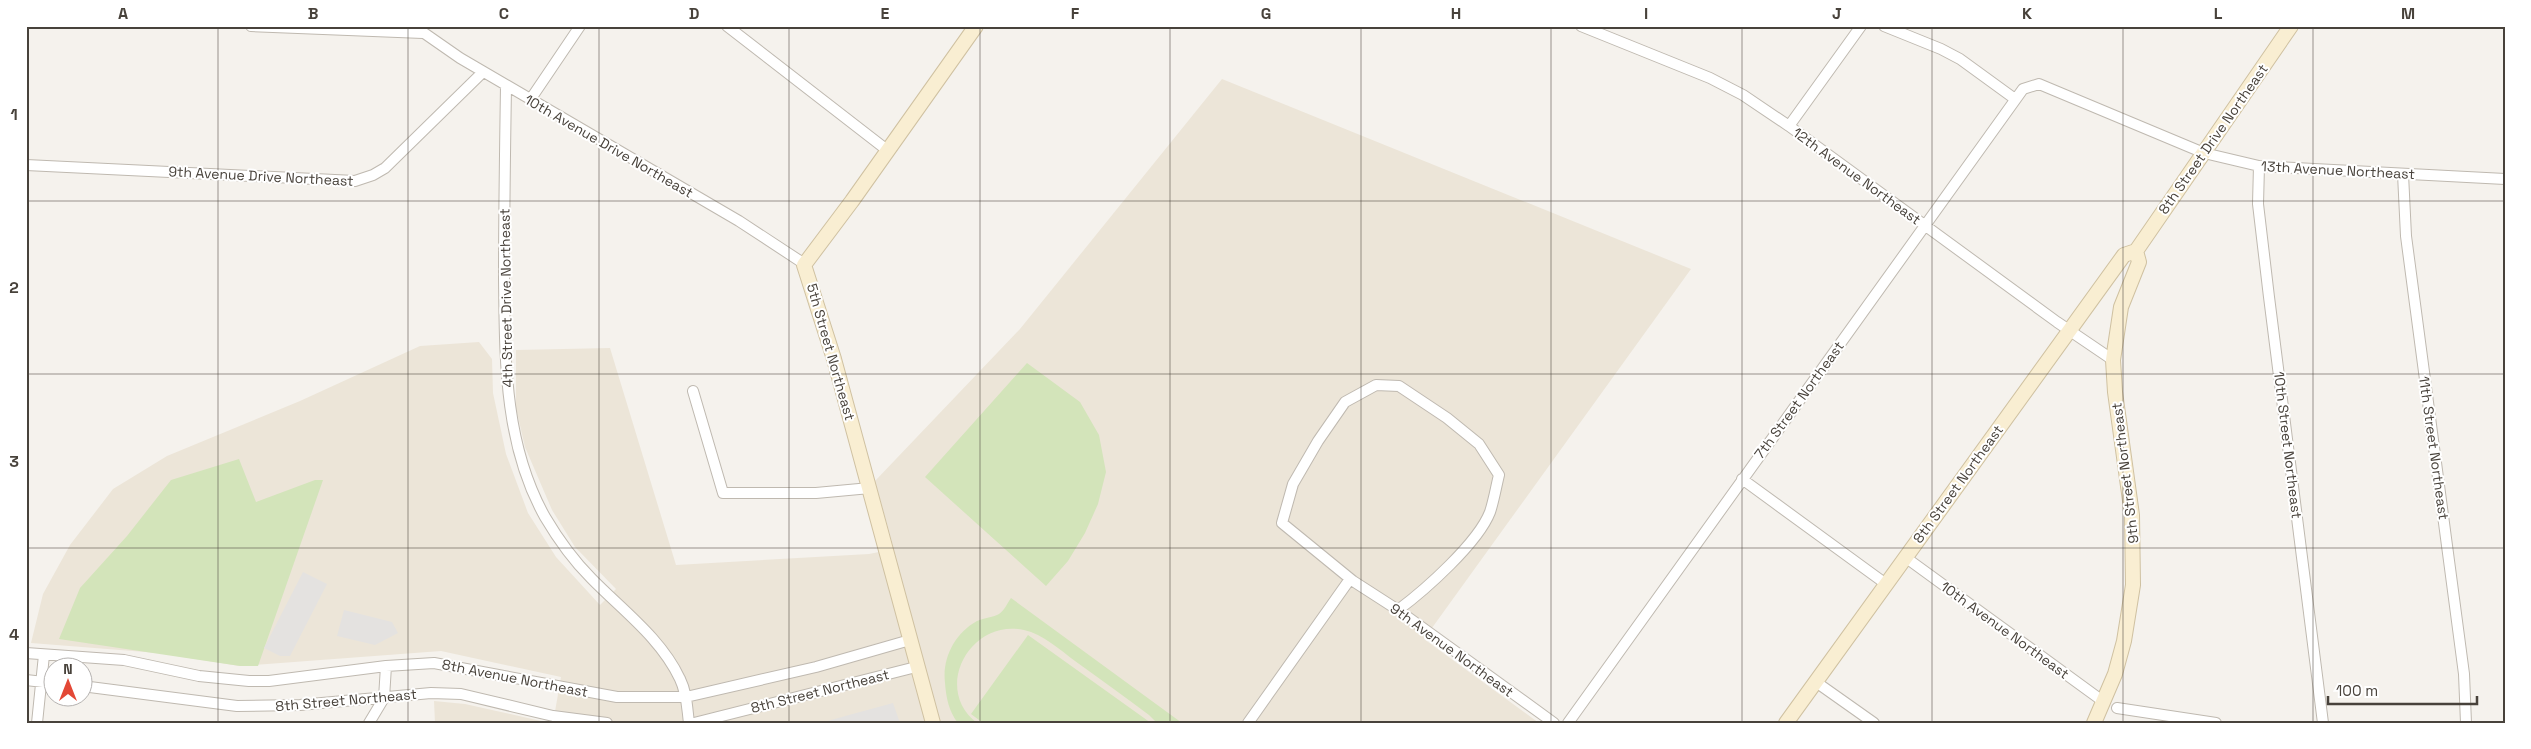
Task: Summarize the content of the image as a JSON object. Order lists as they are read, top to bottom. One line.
{"streets":{"main road":["8th Street Drive Northeast","5th Street Northeast","9th Street Northeast","8th Street Northeast"],"street":["10th Avenue Drive Northeast","13th Avenue Northeast","9th Avenue Drive Northeast","12th Avenue Northeast","4th Street Drive Northeast","7th Street Northeast","10th Street Northeast","11th Street Northeast","10th Avenue Northeast","9th Avenue Northeast","8th Avenue Northeast"]},"crossings":[["8th Street Drive Northeast","13th Avenue Northeast"],["8th Street Drive Northeast","9th Street Northeast"],["8th Street Drive Northeast","8th Street Northeast"],["10th Avenue Drive Northeast","9th Avenue Drive Northeast"],["10th Avenue Drive Northeast","4th Street Drive Northeast"],["10th Avenue Drive Northeast","5th Street Northeast"],["13th Avenue Northeast","7th Street Northeast"],["13th Avenue Northeast","10th Street Northeast"],["13th Avenue Northeast","11th Street Northeast"],["12th Avenue Northeast","7th Street Northeast"],["12th Avenue Northeast","9th Street Northeast"],["12th Avenue Northeast","8th Street Northeast"],["4th Street Drive Northeast","8th Avenue Northeast"],["5th Street Northeast","8th Street Northeast"],["5th Street Northeast","8th Avenue Northeast"],["9th Street Northeast","8th Street Northeast"],["9th Street Northeast","10th Avenue Northeast"],["8th Street Northeast","10th Avenue Northeast"]],"scale_bar":"100 m","north":"top","grid":{"columns":["A","B","C","D","E","F","G","H","I","J","K","L","M"],"rows":["1","2","3","4"]}}
